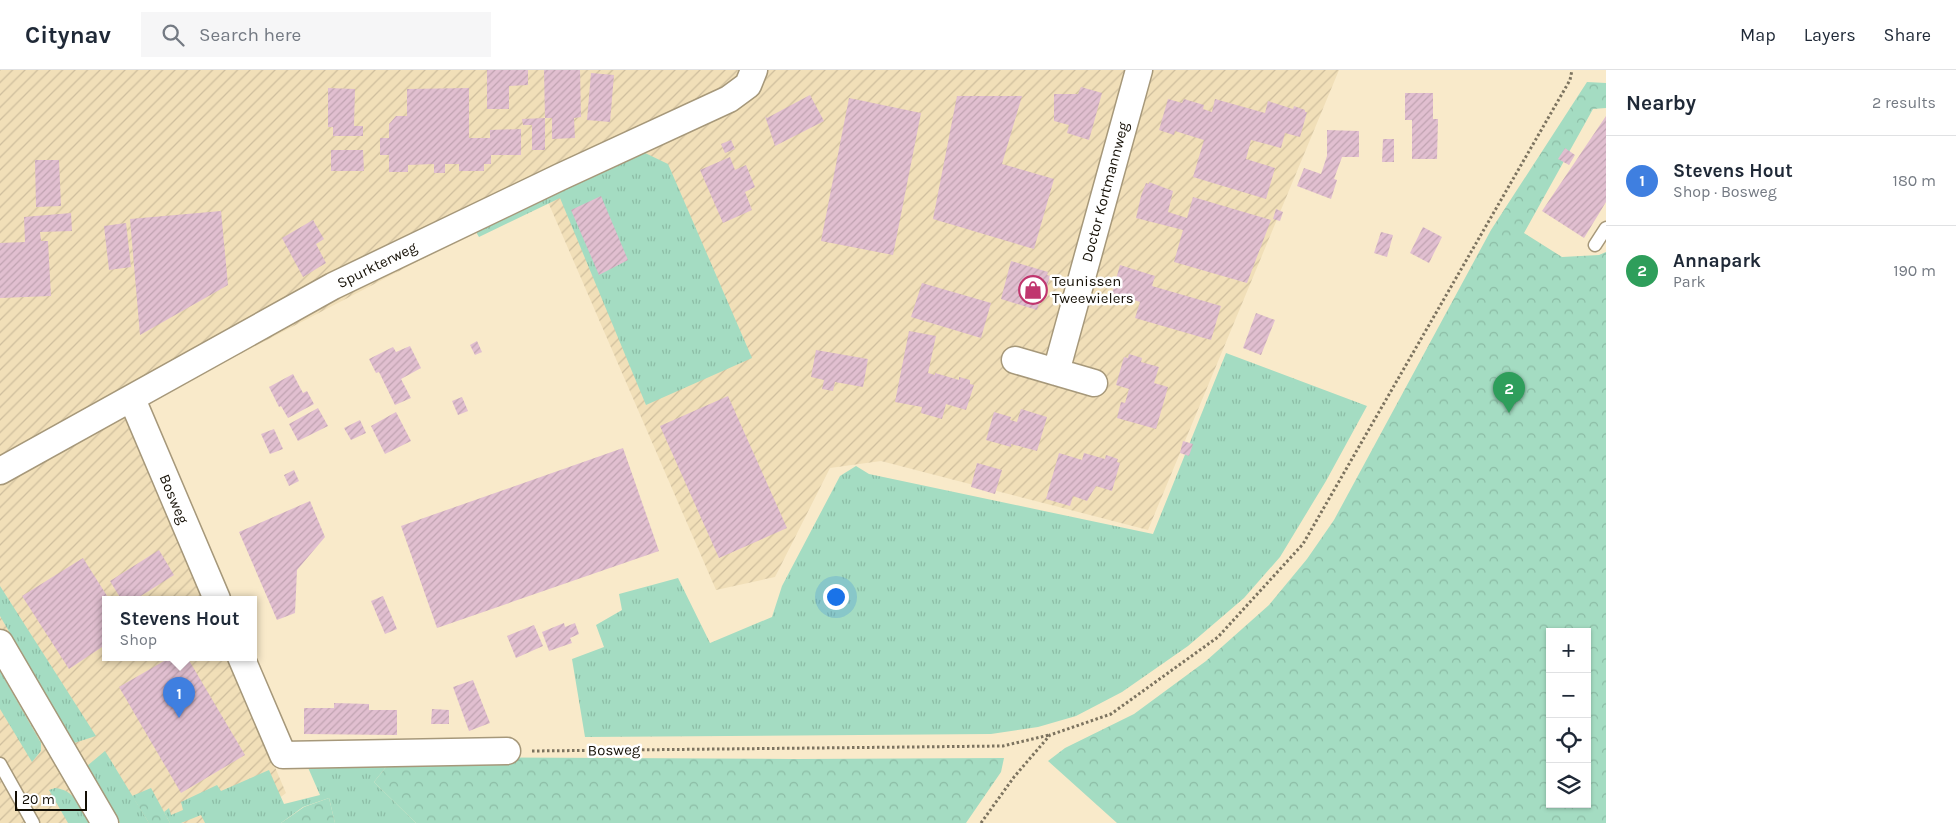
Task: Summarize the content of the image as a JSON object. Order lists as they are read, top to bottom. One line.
{"streets":{"street":["Doctor Kortmannweg","Spurkterweg","Bosweg"]},"crossings":[["Spurkterweg","Bosweg"]],"places":{"shop":["Teunissen Tweewielers"]},"scale_bar":"20 m","page":{"header":"Citynav","search":"Search here","nav":["Map","Layers","Share"],"heading":["Nearby","2 results"],"list":[{"mark":"1","name":"Stevens Hout","note":"Shop · Bosweg","value":"180 m"},{"mark":"2","name":"Annapark","note":"Park","value":"190 m"}],"pins":["2","1"],"popup":["Stevens Hout","Shop"],"map_buttons":["+","−"],"scale":"20 m"}}
